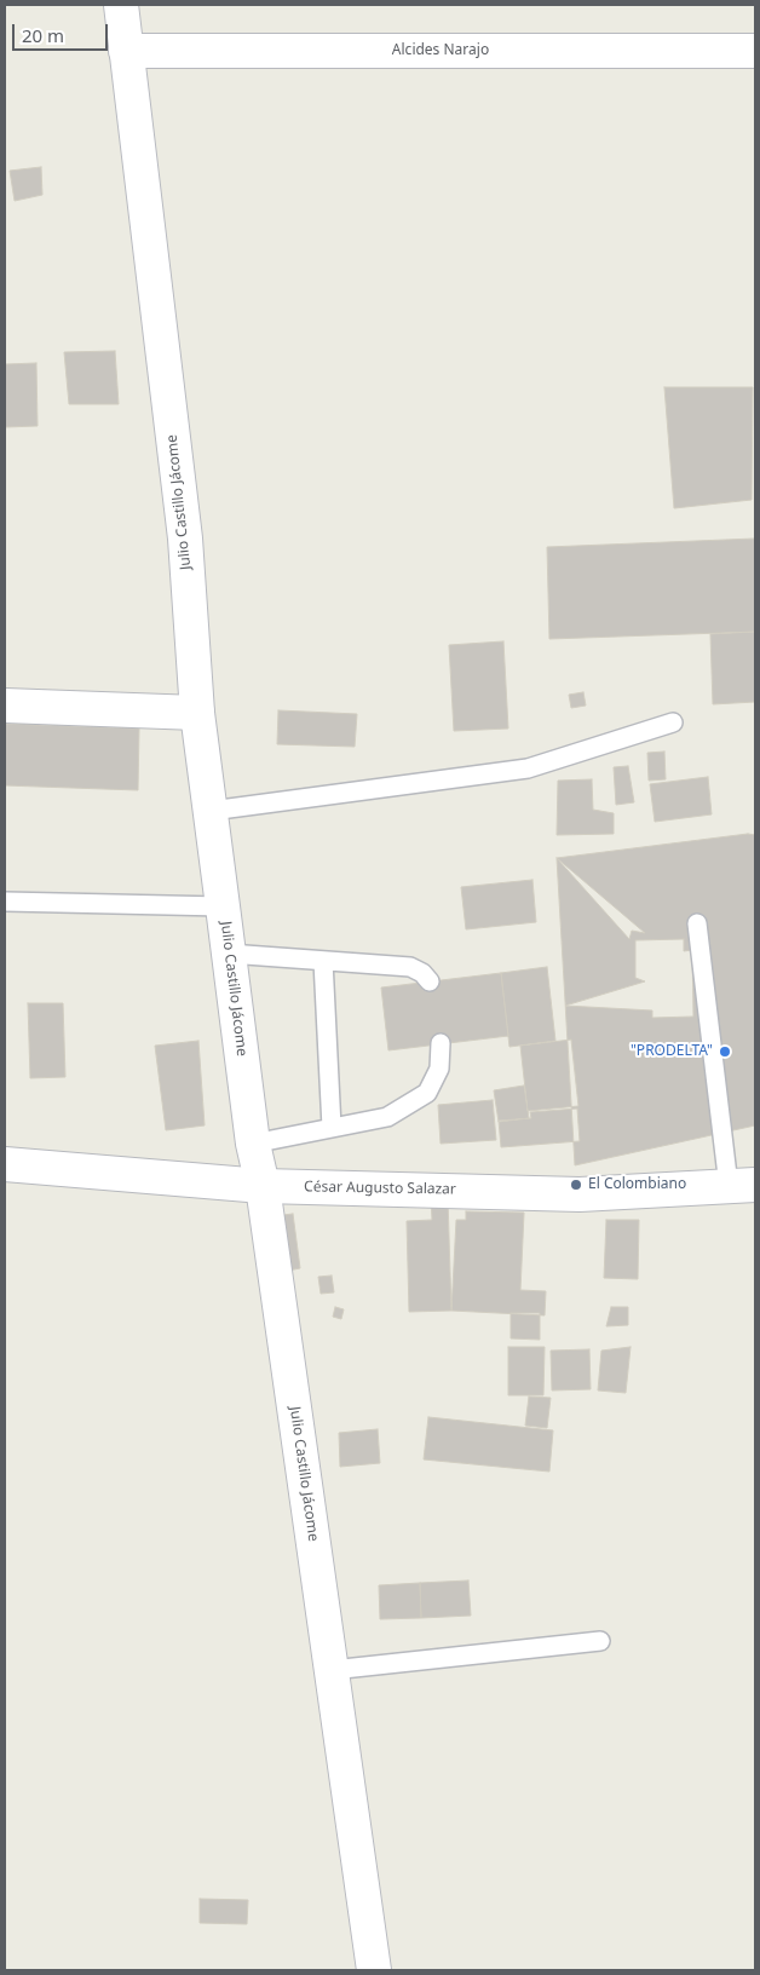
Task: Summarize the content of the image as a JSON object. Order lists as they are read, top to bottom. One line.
{"streets":{"main road":["Alcides Narajo","Julio Castillo Jácome","César Augusto Salazar"]},"crossings":[["Alcides Narajo","Julio Castillo Jácome"],["Julio Castillo Jácome","César Augusto Salazar"]],"places":["\"PRODELTA\"","El Colombiano"],"scale_bar":"20 m"}
